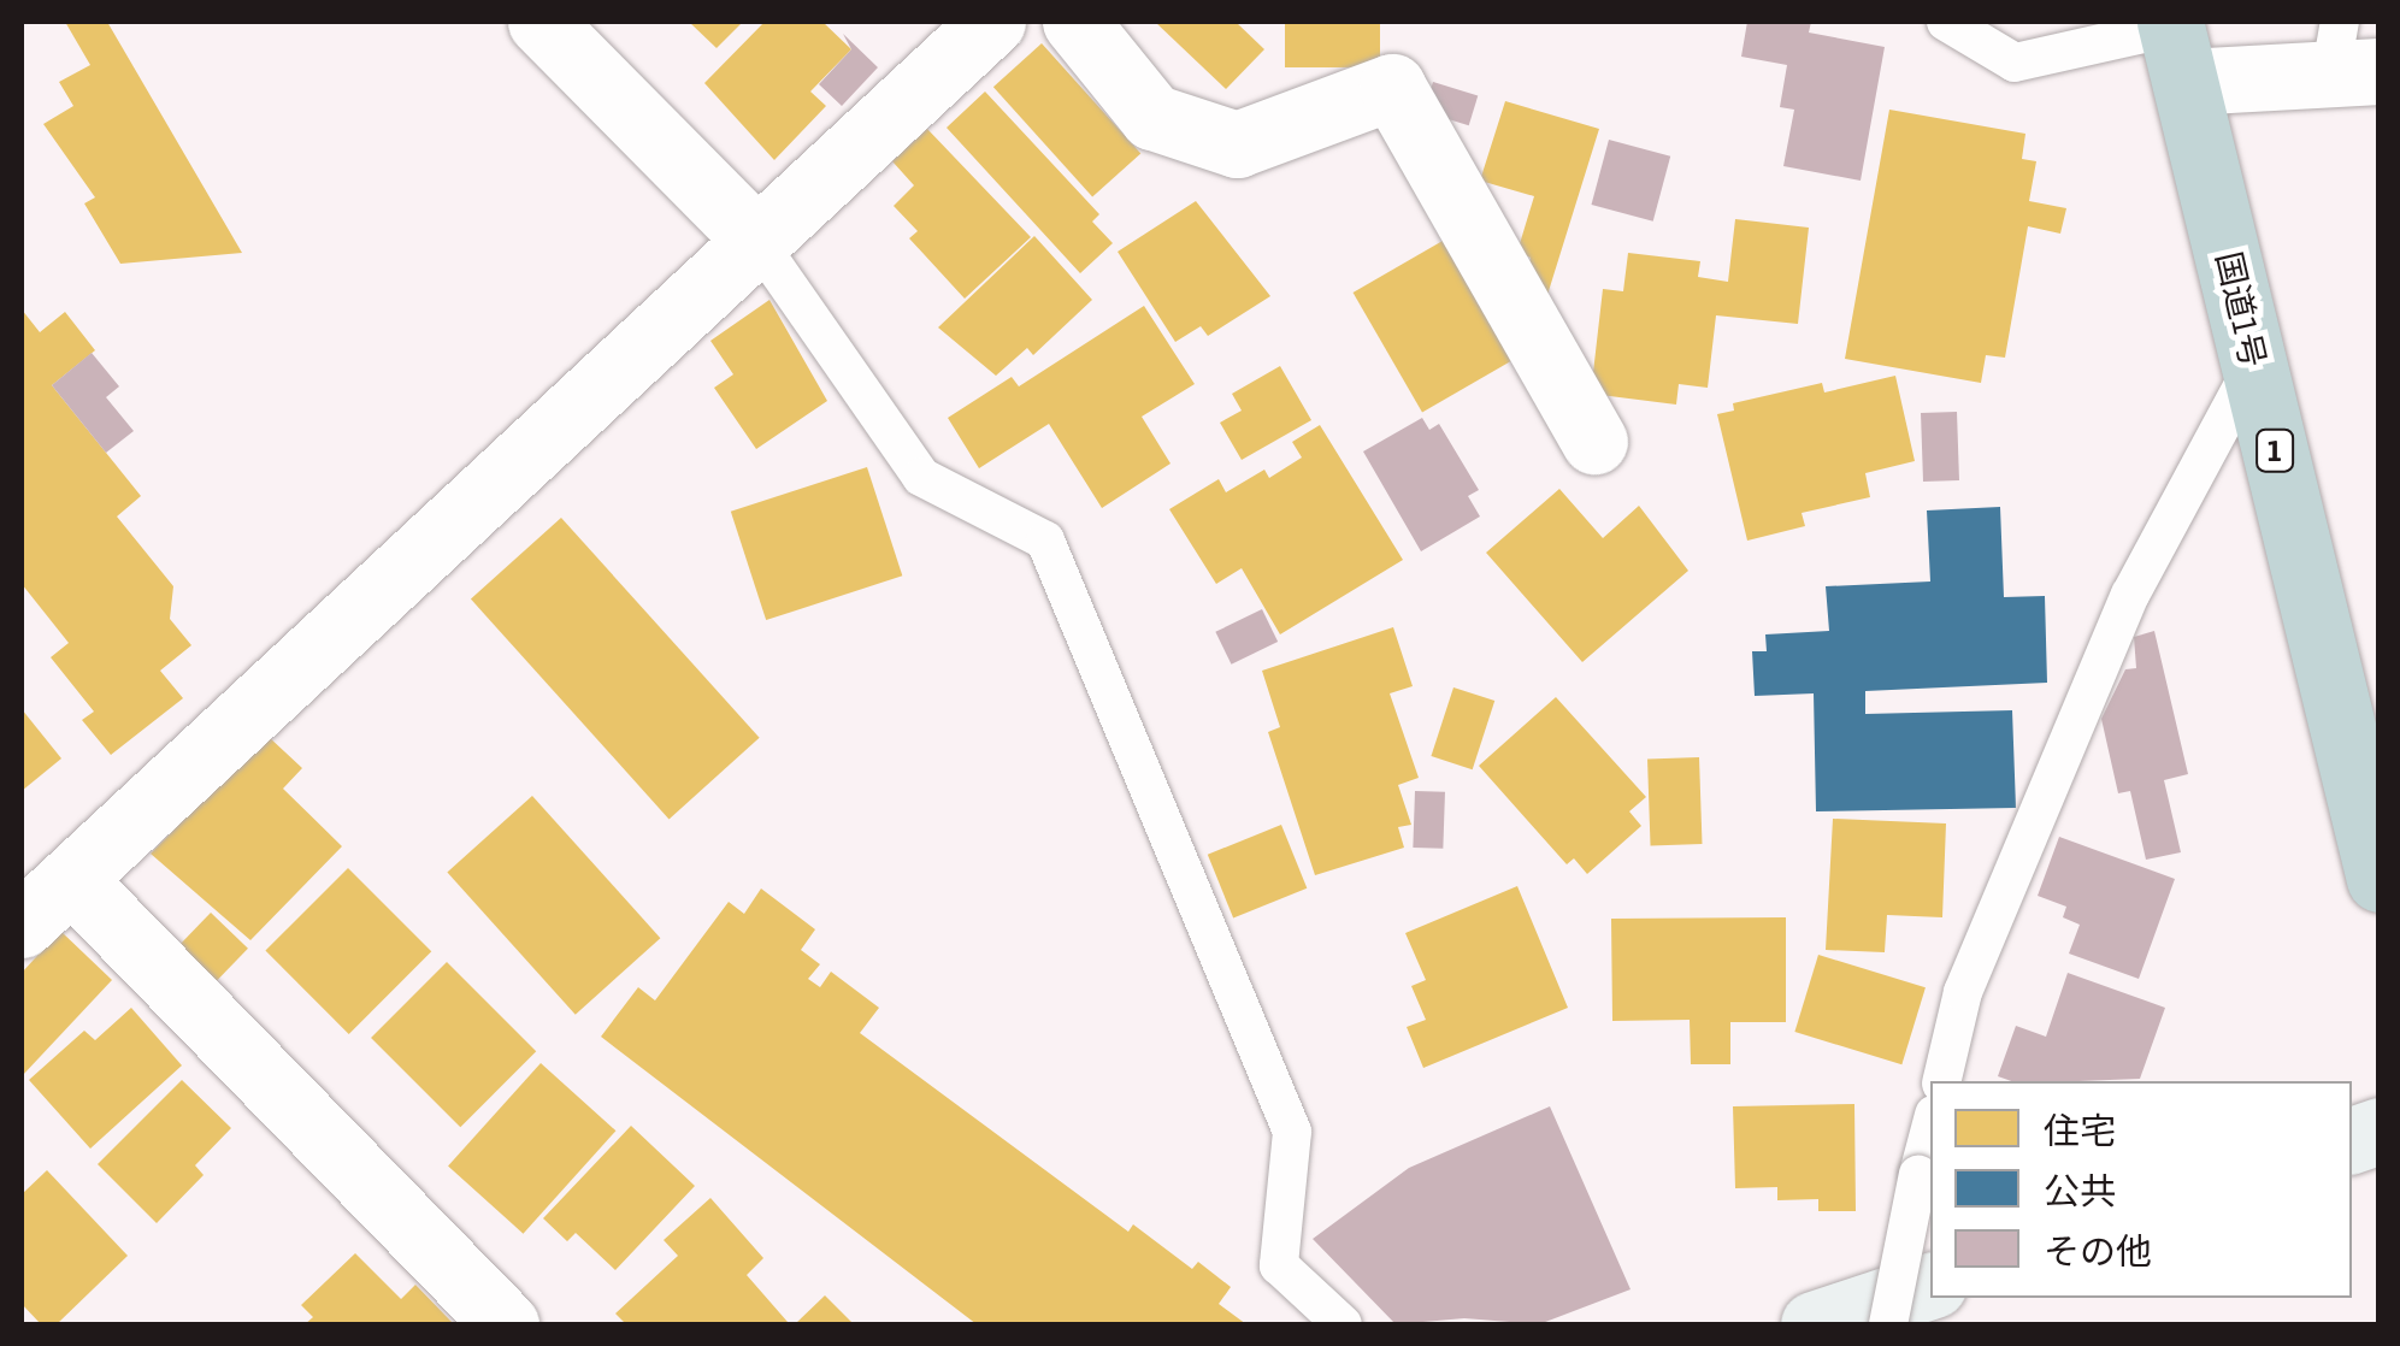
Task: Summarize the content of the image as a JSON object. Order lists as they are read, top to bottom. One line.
{"streets":{"highway":["国道1号","1"]},"legend":["住宅","公共","その他"]}
